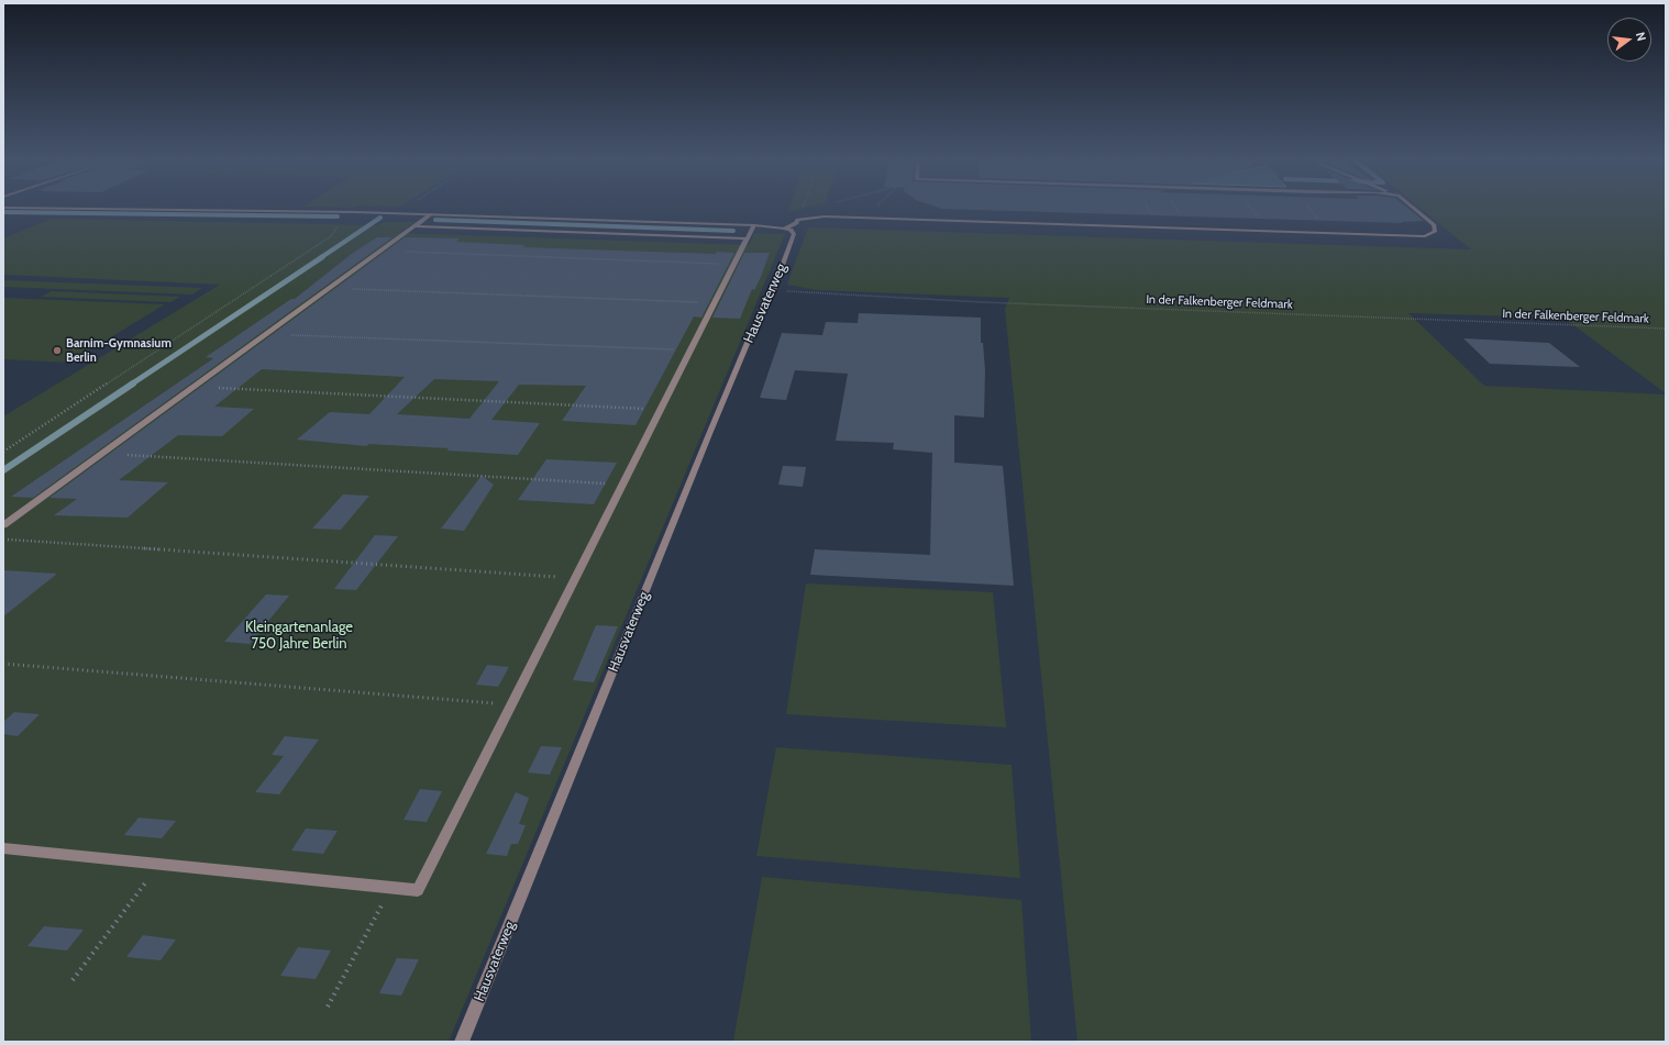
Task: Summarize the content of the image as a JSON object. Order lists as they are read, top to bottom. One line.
{"streets":{"street":["Hausvaterweg"],"path":["In der Falkenberger Feldmark"]},"crossings":[["In der Falkenberger Feldmark","Hausvaterweg"]],"parks":["Kleingartenanlage 750 Jahre Berlin"],"places":["Barnim-Gymnasium Berlin"],"north":"right"}
